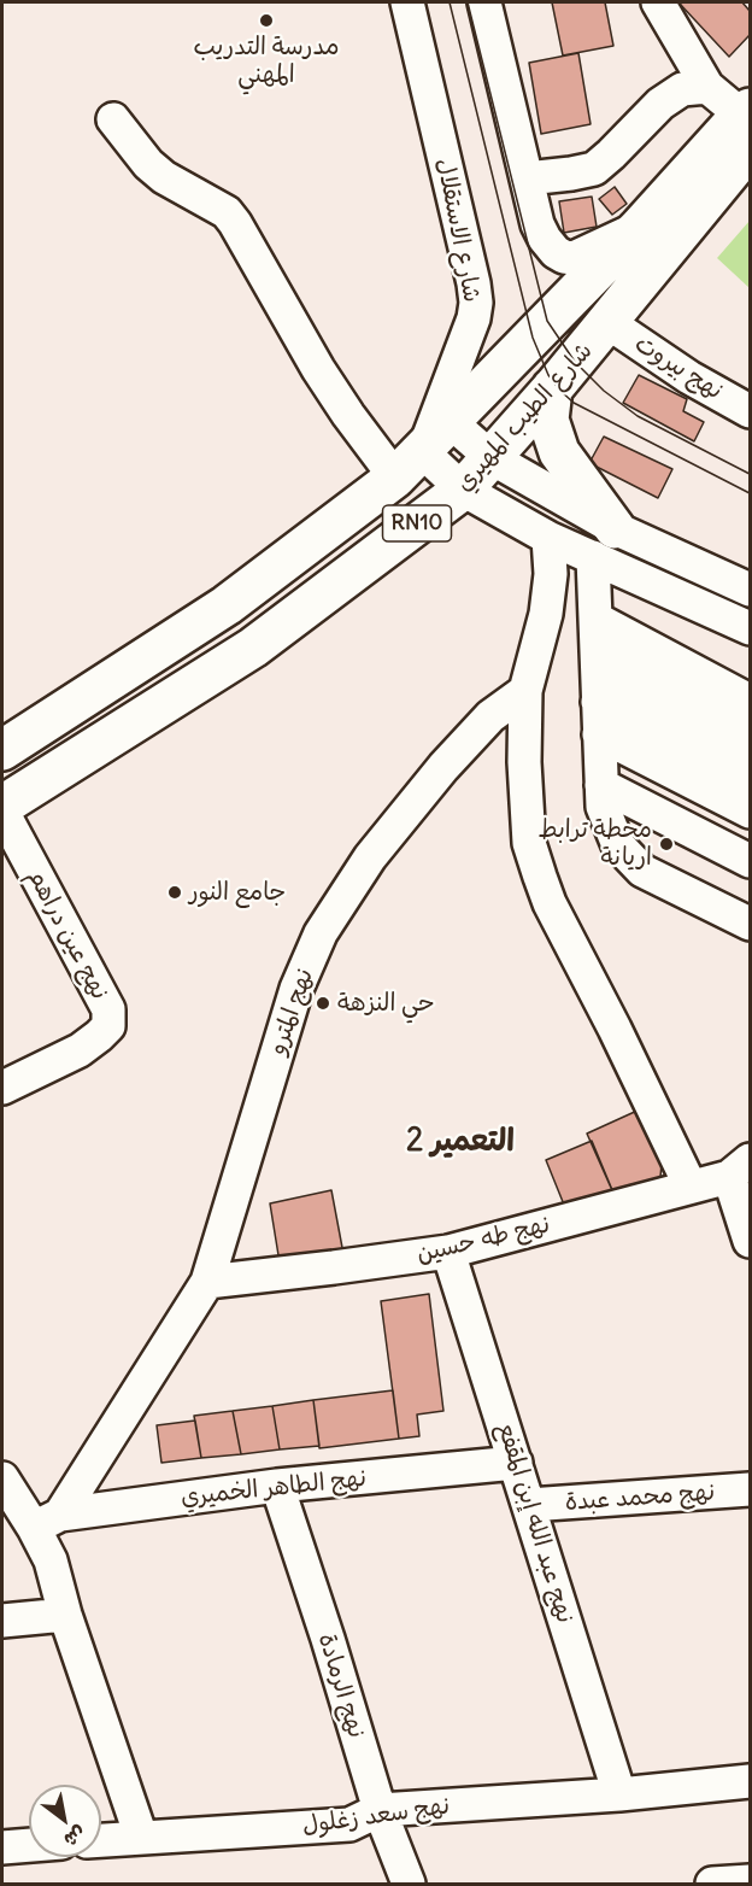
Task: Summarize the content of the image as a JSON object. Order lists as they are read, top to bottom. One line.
{"streets":{"main road":["شارع الطيب المهيري","RN10"],"street":["شارع الاستقلال","نهج بيروت","نهج عين دراهم","نهج المترو","نهج طه حسين","نهج الطاهر الخميري","نهج محمد عبدة","نهج عبد الله إبن المقفع","نهج الرمادة","نهج سعد زغلول"]},"crossings":[["شارع الاستقلال","شارع الطيب المهيري"],["نهج بيروت","شارع الطيب المهيري"],["نهج المترو","نهج طه حسين"],["نهج المترو","نهج الطاهر الخميري"],["نهج طه حسين","نهج عبد الله إبن المقفع"],["نهج الطاهر الخميري","نهج عبد الله إبن المقفع"],["نهج الطاهر الخميري","نهج الرمادة"],["نهج محمد عبدة","نهج عبد الله إبن المقفع"],["نهج عبد الله إبن المقفع","نهج سعد زغلول"],["نهج الرمادة","نهج سعد زغلول"]],"districts":["التعمير 2"],"places":["مدرسة التدريب المهني","محطة ترابط اريانة","جامع النور","حي النزهة"],"north":"bottom right"}
